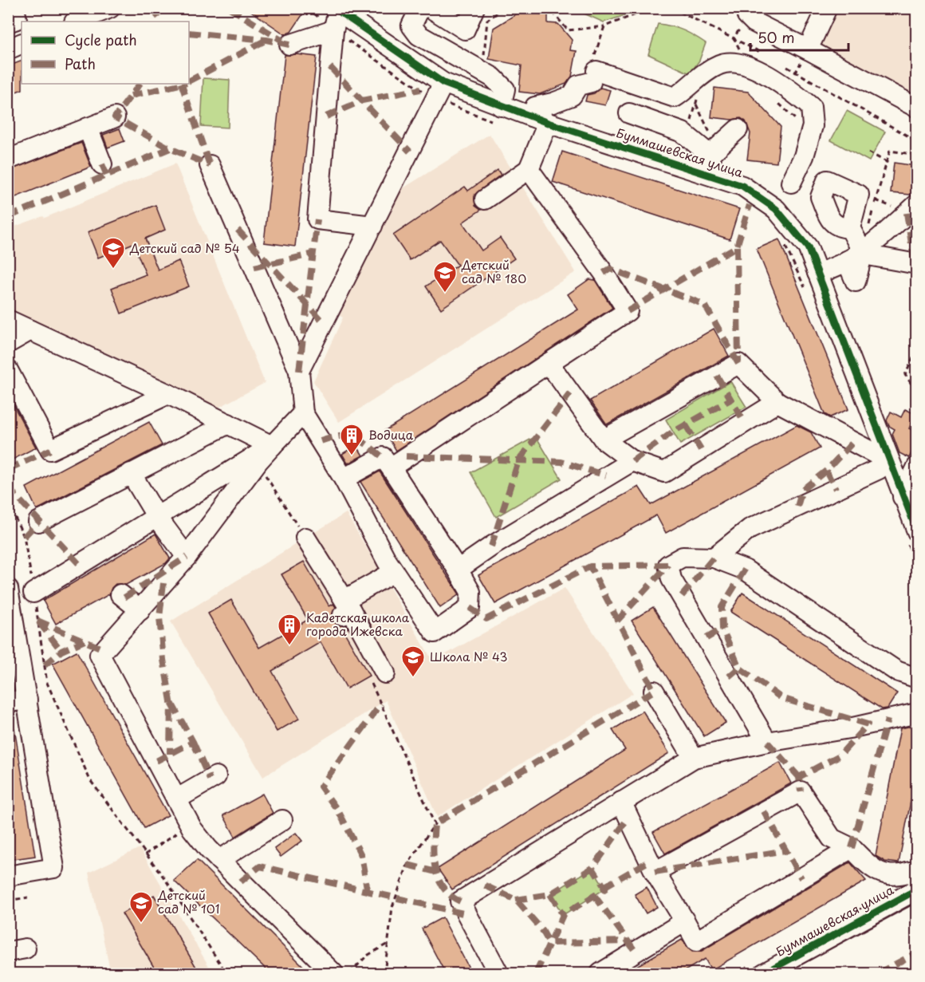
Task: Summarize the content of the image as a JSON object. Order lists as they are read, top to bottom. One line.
{"streets":{"street":["Буммашевская улица"]},"places":{"school or university":["Детский сад № 54","Детский сад № 180","Школа № 43","Детский сад № 101"],"building":["Водица","Кадетская школа города Ижевска"]},"legend":["Cycle path","Path"],"scale_bar":"50 m"}
